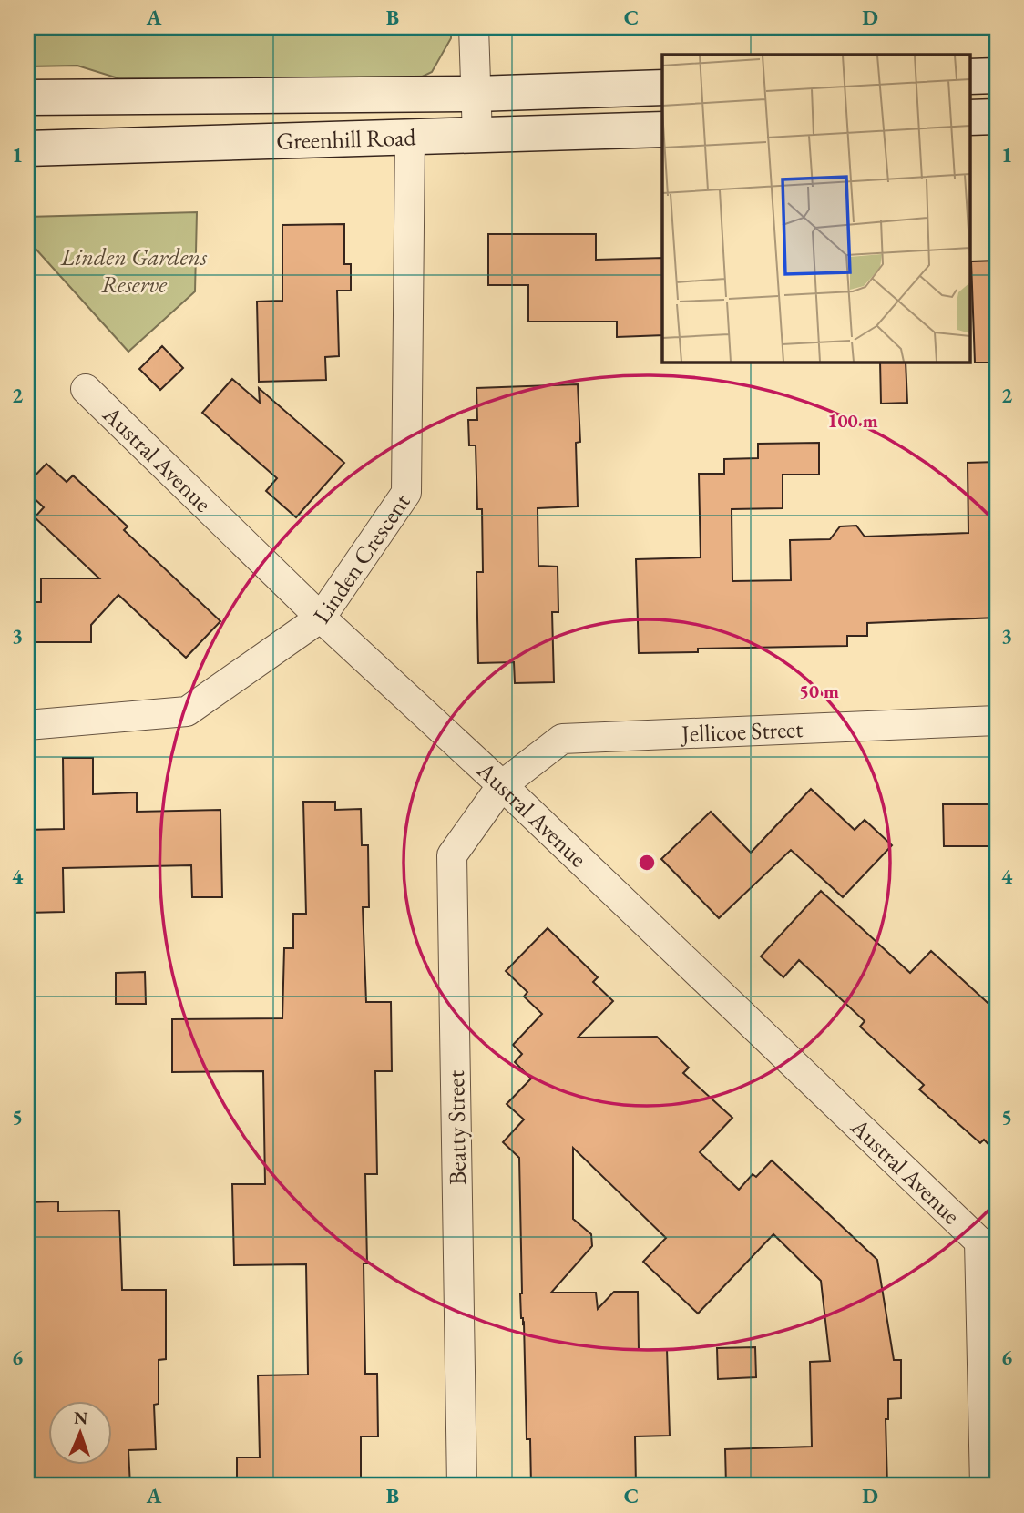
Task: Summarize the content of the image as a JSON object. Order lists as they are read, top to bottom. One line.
{"streets":{"main road":["Greenhill Road"],"street":["Austral Avenue","Linden Crescent","Jellicoe Street","Beatty Street"]},"crossings":[["Greenhill Road","Linden Crescent"],["Austral Avenue","Linden Crescent"],["Austral Avenue","Jellicoe Street"],["Austral Avenue","Beatty Street"],["Jellicoe Street","Beatty Street"]],"parks":["Linden Gardens Reserve"],"north":"top","grid":{"columns":["A","B","C","D"],"rows":["1","2","3","4","5","6"]},"rings":["100 m","50 m"]}
